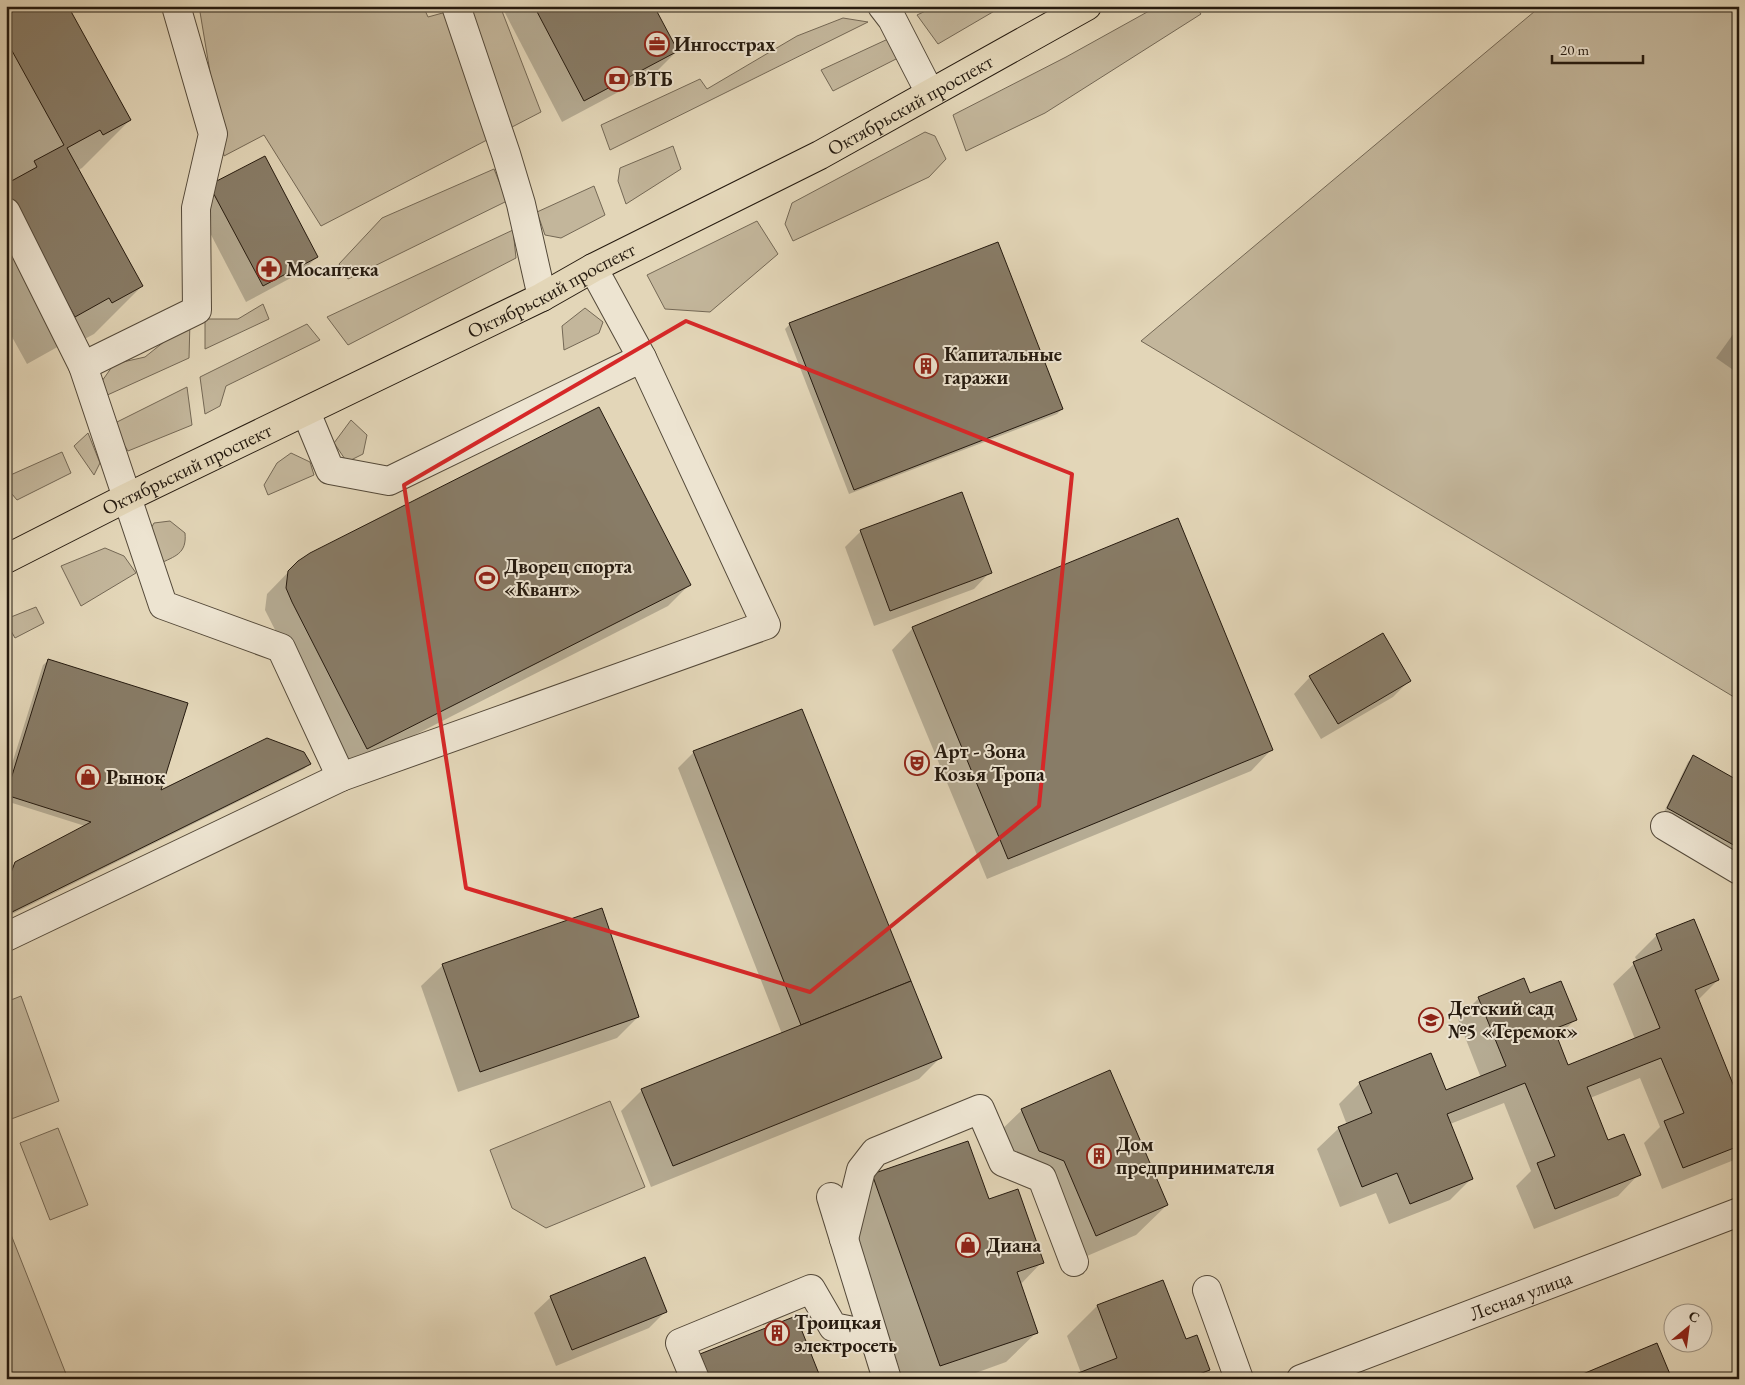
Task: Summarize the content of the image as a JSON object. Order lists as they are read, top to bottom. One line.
{"streets":{"main road":["Октябрьский проспект"],"street":["Лесная улица"]},"places":{"office":["Ингосстрах"],"bank":["ВТБ"],"pharmacy":["Мосаптека"],"building":["Капитальные гаражи","Дом предпринимателя","Троицкая электросеть"],"sports":["Дворец спорта «Квант»"],"theatre":["Арт - Зона Козья Тропа"],"shop":["Рынок","Диана"],"school or university":["Детский сад №5 «Теремок»"]},"scale_bar":"20 m","north":"top right"}
